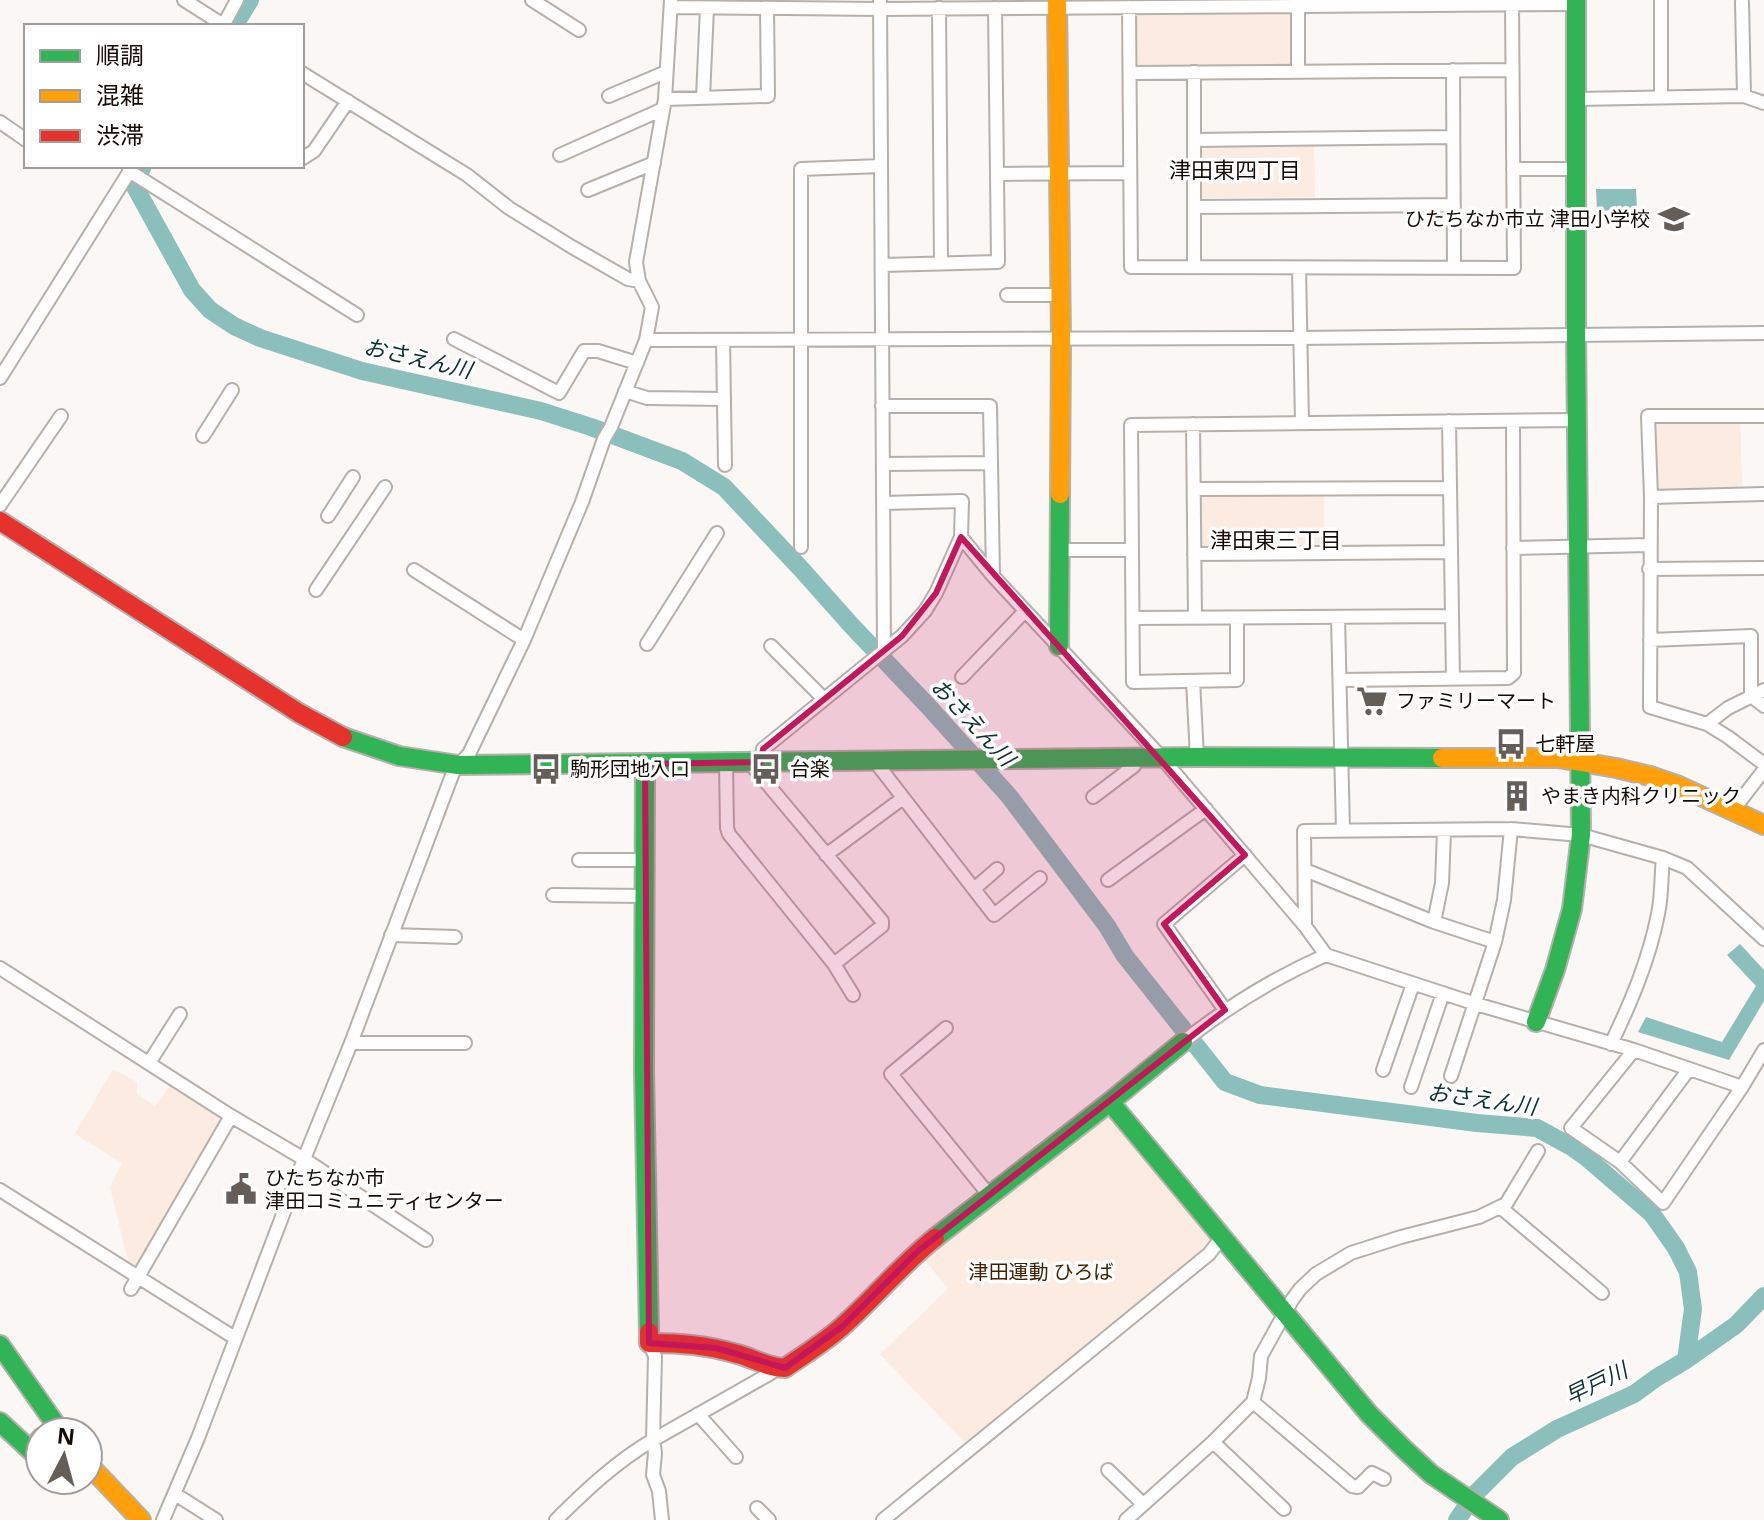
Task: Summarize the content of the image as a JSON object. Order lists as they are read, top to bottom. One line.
{"districts":["津田東四丁目","津田東三丁目"],"water":["おさえん川","早戸川"],"parks":["津田運動 ひろば"],"places":{"school or university":["ひたちなか市立 津田小学校"],"supermarket":["ファミリーマート"],"bus stop":["七軒屋","駒形団地入口","台楽"],"building":["やまき内科クリニック"],"public building":["ひたちなか市 津田コミュニティセンター"]},"legend":["順調","混雑","渋滞"],"north":"top"}
